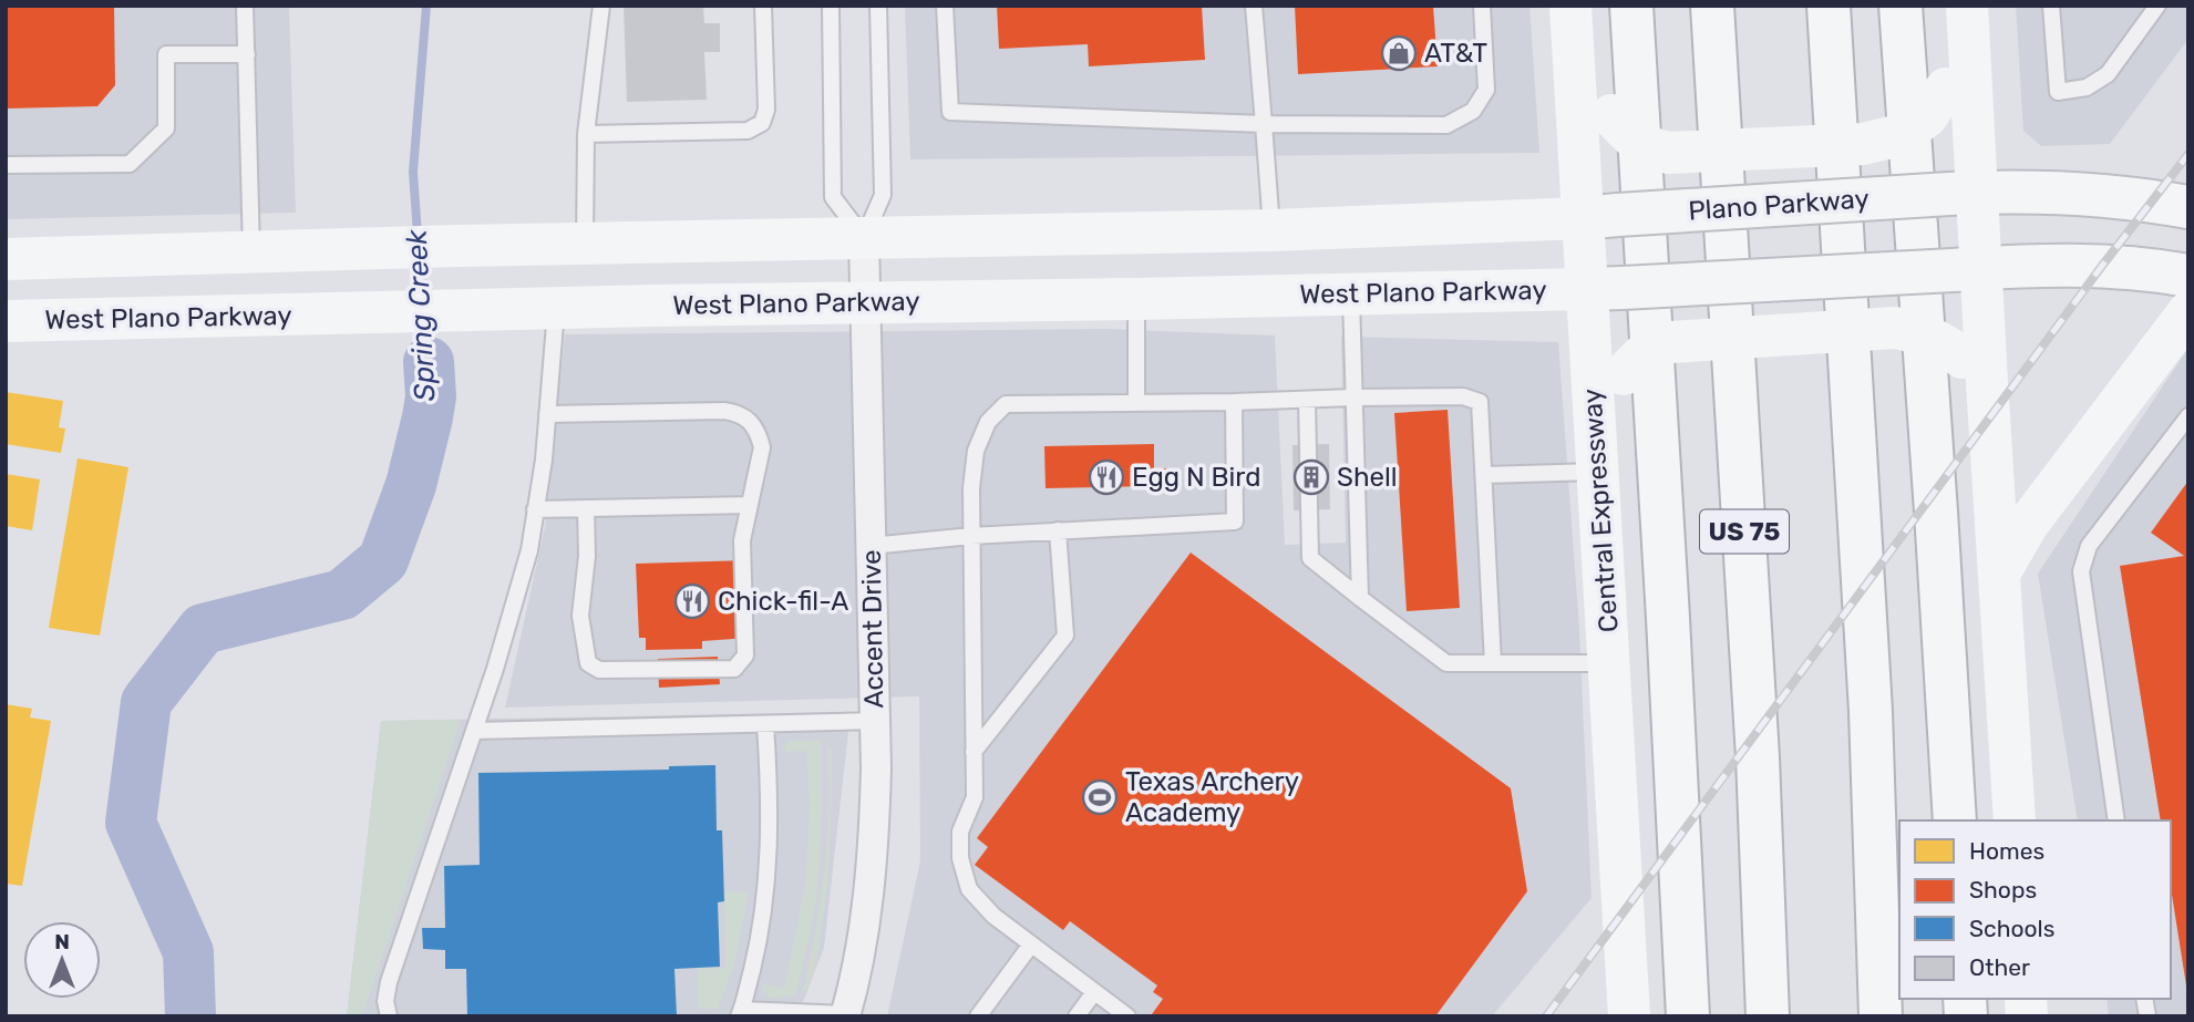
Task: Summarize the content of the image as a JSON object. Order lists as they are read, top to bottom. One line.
{"streets":{"main road":["Plano Parkway","West Plano Parkway","Central Expressway","US 75"],"street":["Accent Drive"]},"crossings":[["Plano Parkway","Central Expressway"],["West Plano Parkway","Central Expressway"],["West Plano Parkway","Accent Drive"]],"water":["Spring Creek"],"places":{"shop":["AT&T"],"restaurant":["Egg N Bird","Chick-fil-A"],"building":["Shell"],"sports":["Texas Archery Academy"]},"legend":["Homes","Shops","Schools","Other"],"north":"top"}
